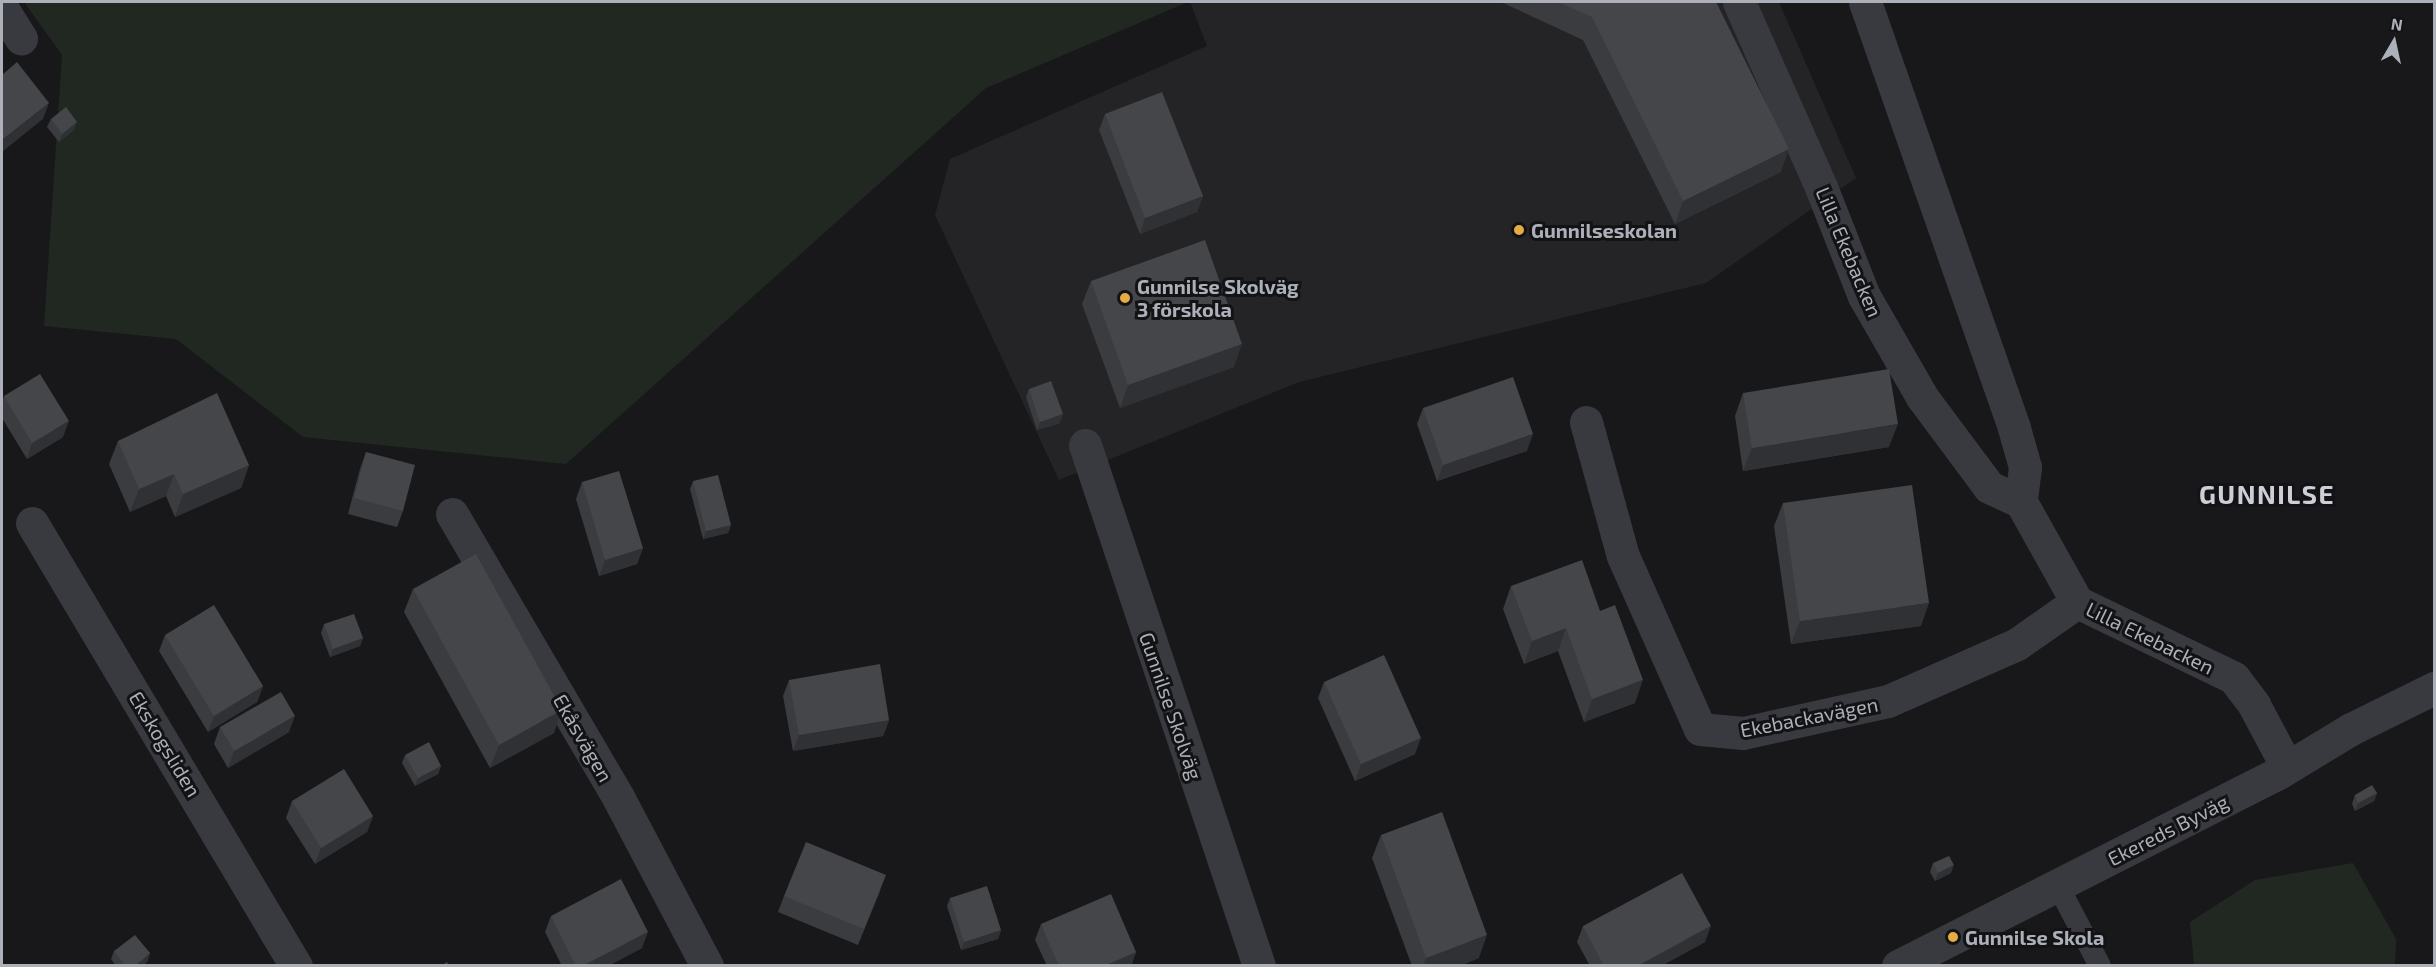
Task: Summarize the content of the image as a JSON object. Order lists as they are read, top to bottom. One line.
{"streets":{"street":["Lilla Ekebacken","Gunnilse Skolväg","Ekebackavägen","Ekåsvägen","Ekskogsliden","Ekereds Byväg"]},"crossings":[["Lilla Ekebacken","Ekebackavägen"],["Lilla Ekebacken","Ekereds Byväg"]],"districts":["GUNNILSE"],"places":["Gunnilseskolan","Gunnilse Skolväg 3 förskola","Gunnilse Skola"],"north":"top"}
